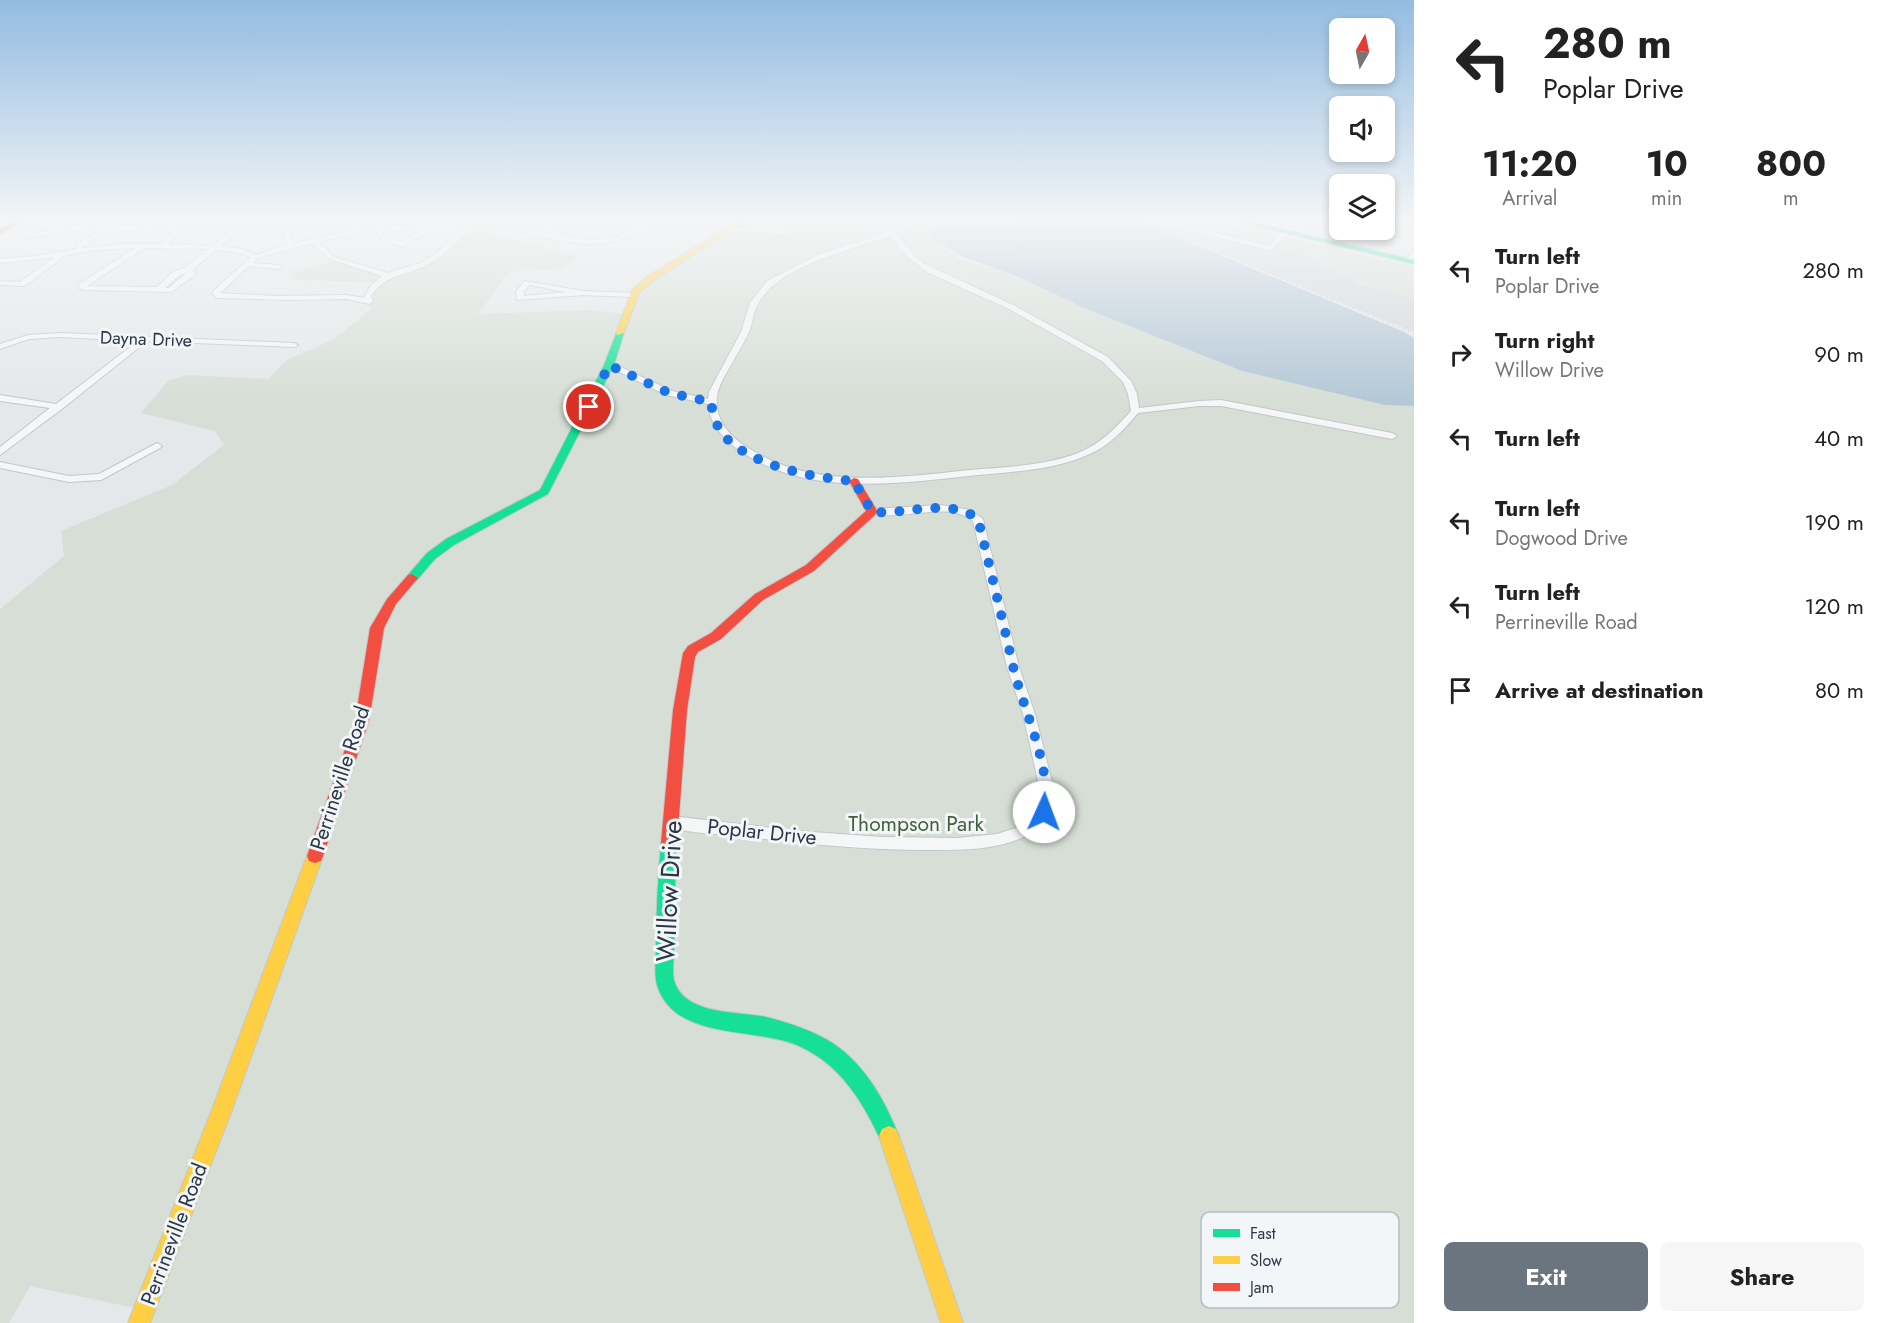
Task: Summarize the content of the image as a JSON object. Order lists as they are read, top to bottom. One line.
{"streets":{"street":["Dayna Drive","Perrineville Road","Poplar Drive","Willow Drive"]},"crossings":[["Poplar Drive","Willow Drive"]],"parks":["Thompson Park"],"legend":["Fast","Slow","Jam"],"north":"top","page":{"turn":["280 m","Poplar Drive"],"eta":["11:20","Arrival","10","min","800","m"],"list":[{"name":"Turn left","note":"Poplar Drive","value":"280 m"},{"name":"Turn right","note":"Willow Drive","value":"90 m"},{"name":"Turn left","value":"40 m"},{"name":"Turn left","note":"Dogwood Drive","value":"190 m"},{"name":"Turn left","note":"Perrineville Road","value":"120 m"},{"name":"Arrive at destination","value":"80 m"}],"buttons":["Exit","Share"]}}
